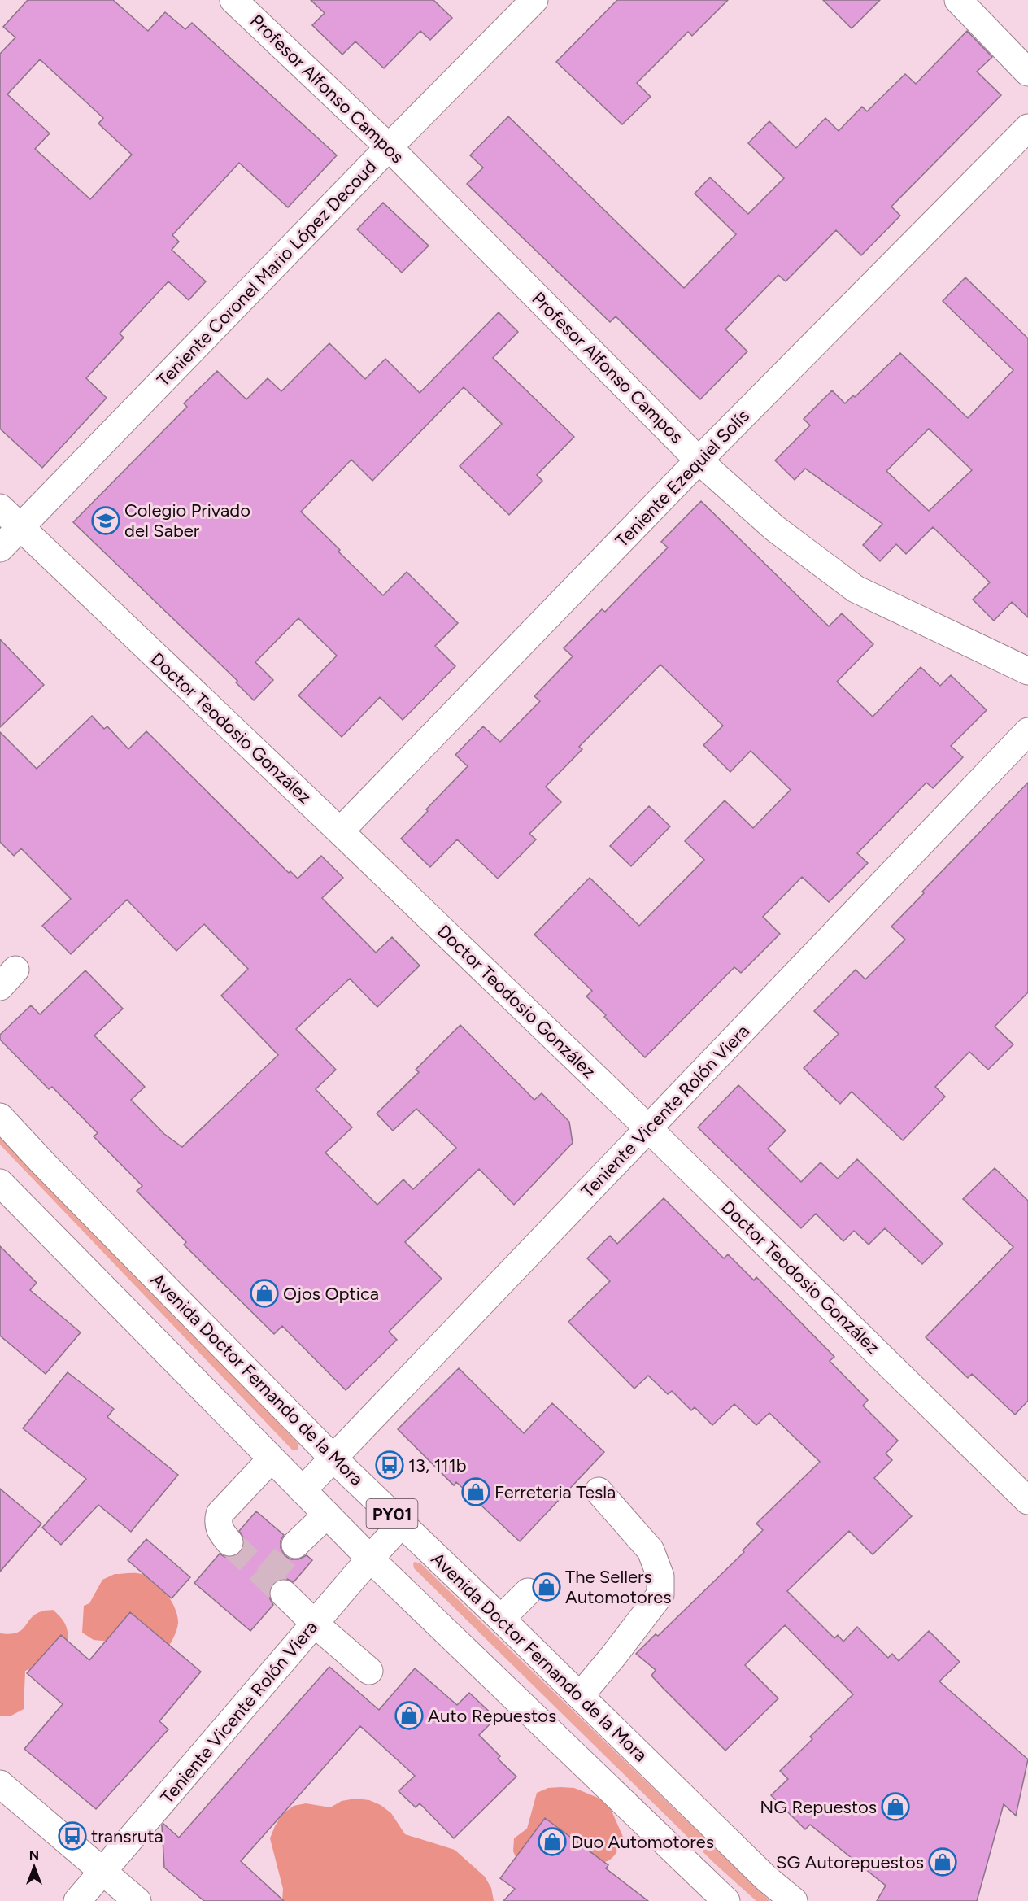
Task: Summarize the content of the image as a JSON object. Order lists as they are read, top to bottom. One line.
{"streets":{"main road":["Profesor Alfonso Campos","Teniente Coronel Mario López Decoud","Teniente Ezequiel Solís","Doctor Teodosio González","Teniente Vicente Rolón Viera","Avenida Doctor Fernando de la Mora","PY01"]},"crossings":[["Profesor Alfonso Campos","Teniente Coronel Mario López Decoud"],["Profesor Alfonso Campos","Teniente Ezequiel Solís"],["Teniente Coronel Mario López Decoud","Doctor Teodosio González"],["Teniente Ezequiel Solís","Doctor Teodosio González"],["Doctor Teodosio González","Teniente Vicente Rolón Viera"],["Teniente Vicente Rolón Viera","Avenida Doctor Fernando de la Mora"],["Teniente Vicente Rolón Viera","PY01"]],"places":{"school or university":["Colegio Privado del Saber"],"shop":["Ojos Optica","Ferreteria Tesla","The Sellers Automotores","Auto Repuestos","NG Repuestos","Duo Automotores","SG Autorepuestos"],"bus stop":["13, 111b","transruta"]},"north":"top"}
